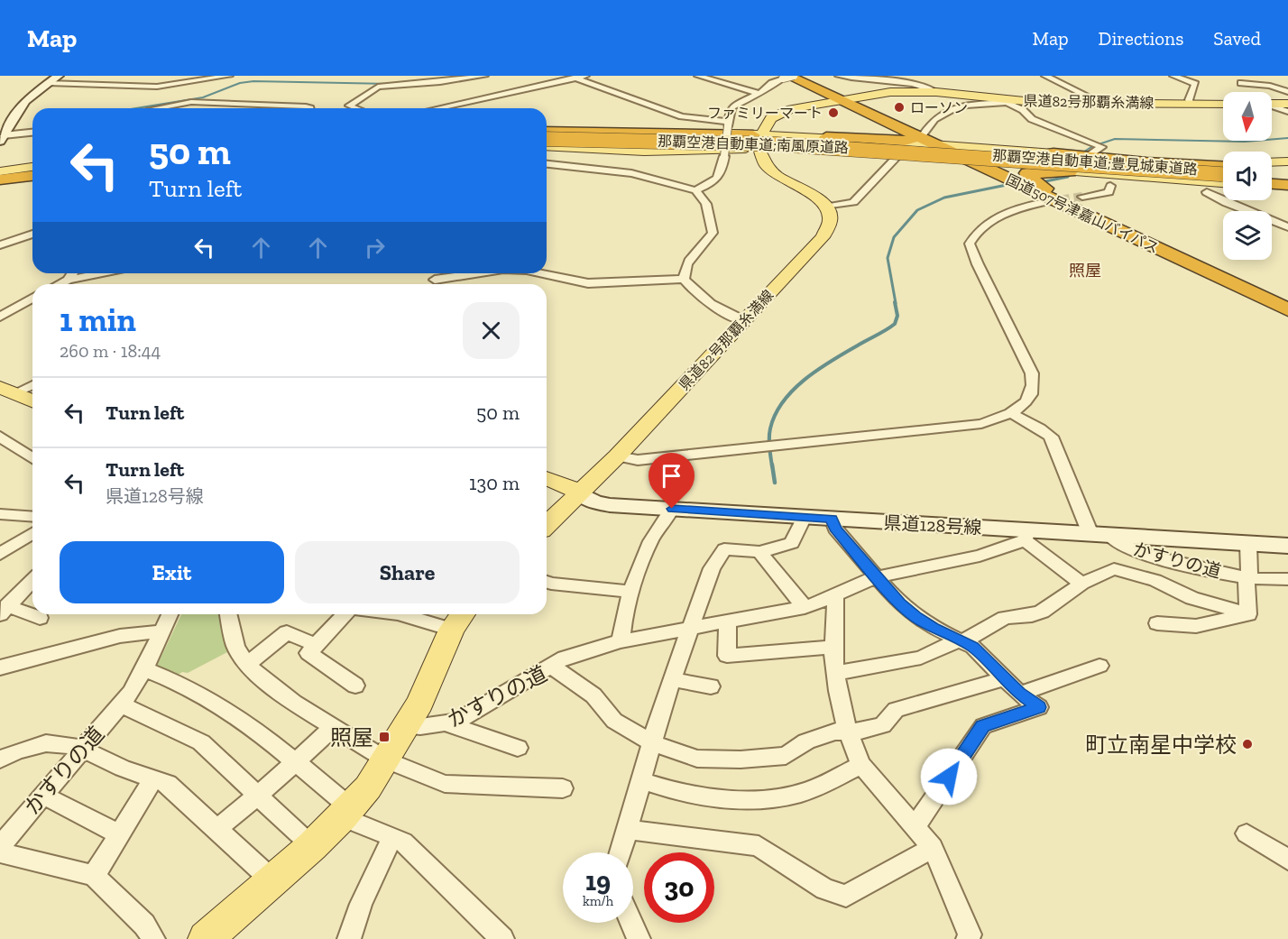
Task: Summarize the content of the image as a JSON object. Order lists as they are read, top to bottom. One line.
{"streets":{"highway":["那覇空港自動車道;南風原道路","那覇空港自動車道;豊見城東道路","国道507号津嘉山バイパス"],"main road":["県道82号那覇糸満線","県道128号線"],"street":["かすりの道"]},"crossings":[["県道82号那覇糸満線","国道507号津嘉山バイパス"],["県道82号那覇糸満線","県道128号線"],["那覇空港自動車道;南風原道路","那覇空港自動車道;豊見城東道路"],["那覇空港自動車道;南風原道路","国道507号津嘉山バイパス"],["那覇空港自動車道;豊見城東道路","国道507号津嘉山バイパス"],["県道128号線","かすりの道"]],"districts":["照屋"],"places":{"other":["ローソン","ファミリーマート","町立南星中学校"],"transit":["照屋"]},"north":"bottom","page":{"header":"Map","nav":["Map","Directions","Saved"],"turn":["50 m","Turn left"],"heading":["1 min","260 m · 18:44"],"list":[{"name":"Turn left","value":"50 m"},{"name":"Turn left","note":"県道128号線","value":"130 m"}],"buttons":["Exit","Share"],"speed":"19 km/h","limit":"30"}}
